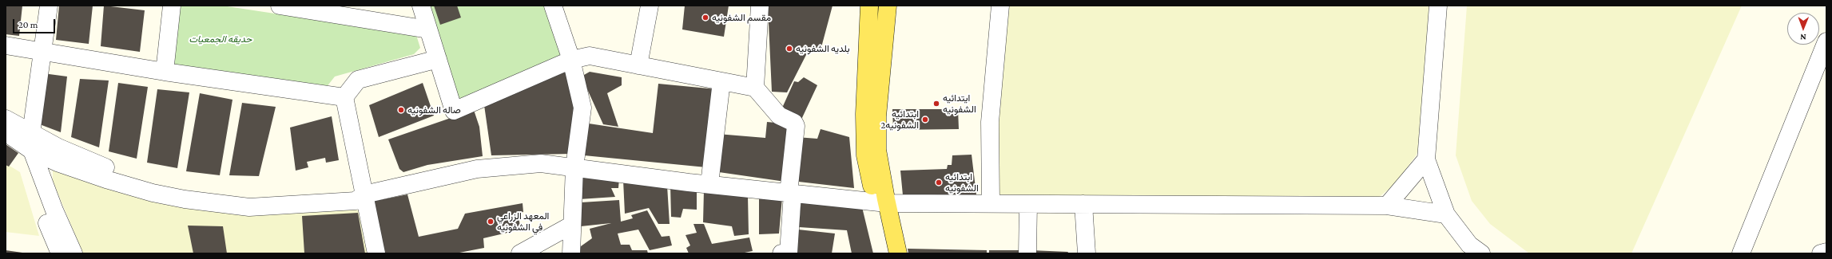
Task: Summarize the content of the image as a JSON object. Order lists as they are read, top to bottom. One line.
{"parks":["حديقه الجمعيات"],"places":["مقسم الشفونيه","بلديه الشفونيه","ايتدائيه الشفونيه","صاله الشفونيه","ابتدائيه الشفونيه2","ابتدائيه الشفونيه","المعهد الزراعي في الشفونيه"],"scale_bar":"20 m","north":"bottom"}
